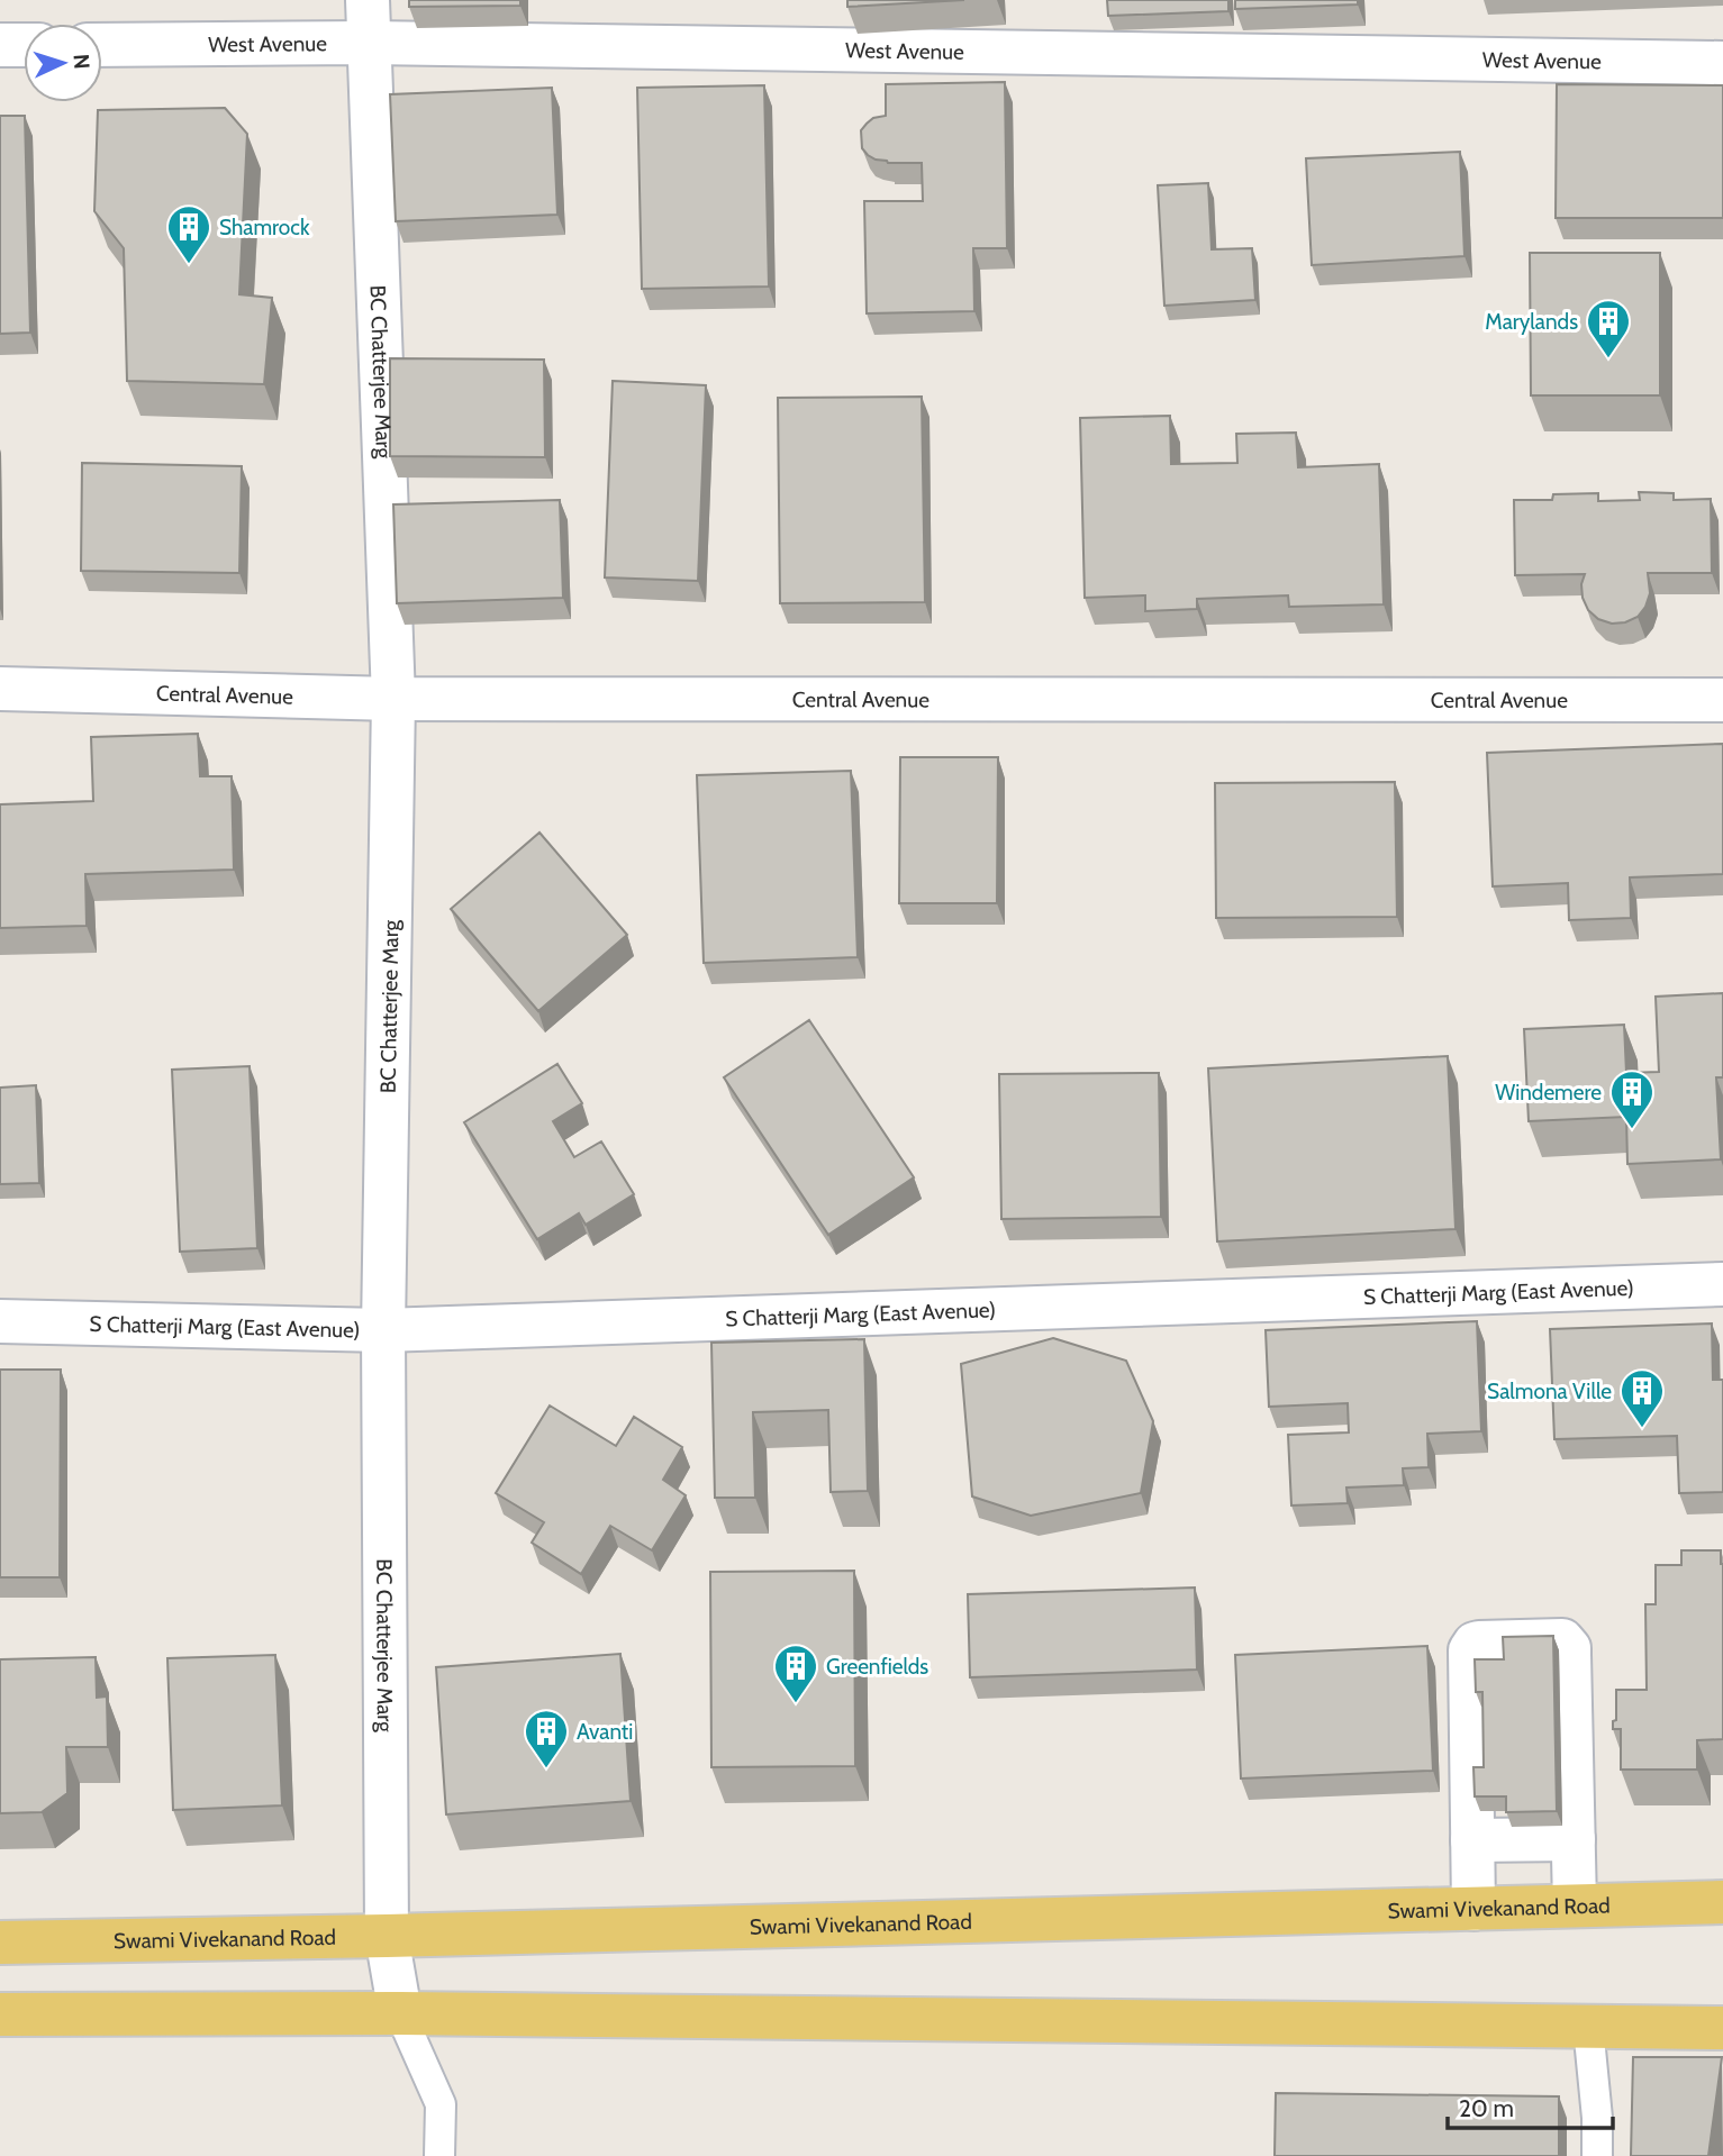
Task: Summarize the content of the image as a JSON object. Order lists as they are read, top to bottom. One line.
{"streets":{"main road":["Swami Vivekanand Road"],"street":["West Avenue","BC Chatterjee Marg","Central Avenue","S Chatterji Marg (East Avenue)"]},"crossings":[["West Avenue","BC Chatterjee Marg"],["BC Chatterjee Marg","Central Avenue"],["BC Chatterjee Marg","S Chatterji Marg (East Avenue)"],["BC Chatterjee Marg","Swami Vivekanand Road"]],"places":{"building":["Shamrock","Marylands","Windemere","Salmona Ville","Greenfields","Avanti"]},"scale_bar":"20 m","north":"right"}
